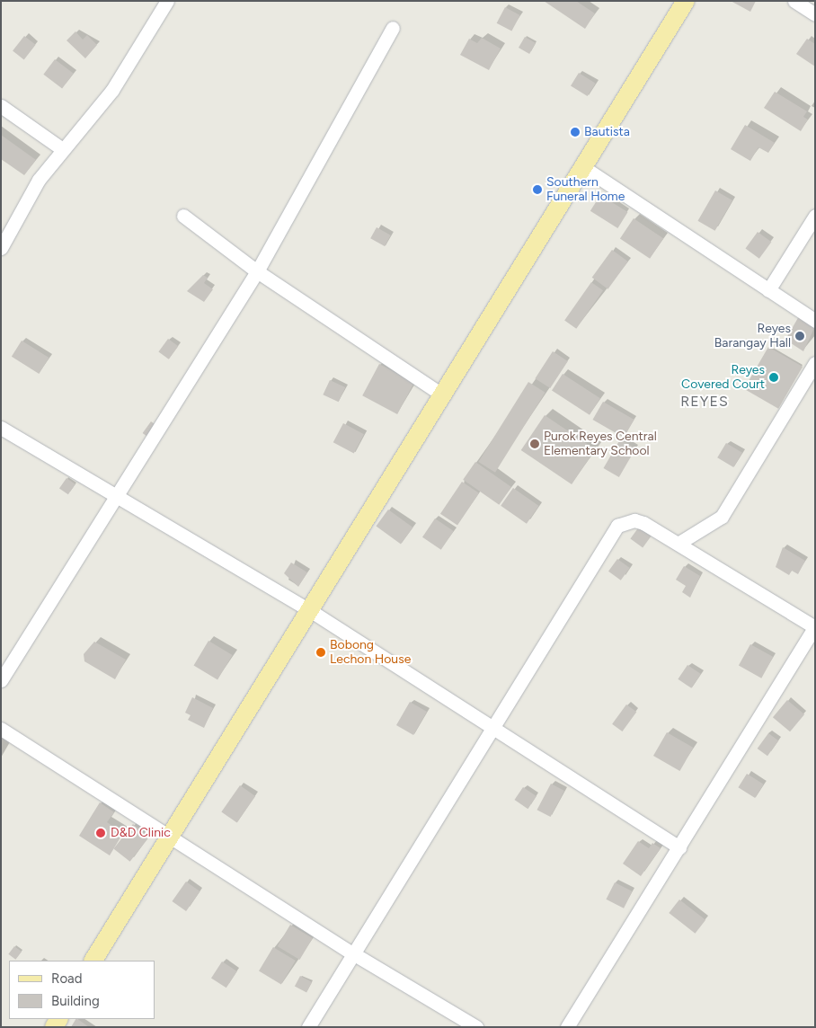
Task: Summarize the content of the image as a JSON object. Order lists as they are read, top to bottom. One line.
{"districts":["REYES"],"places":["Bautista","Southern Funeral Home","Reyes Barangay Hall","Reyes Covered Court","Purok Reyes Central Elementary School","Bobong Lechon House","D&D Clinic"],"legend":["Road","Building"]}
